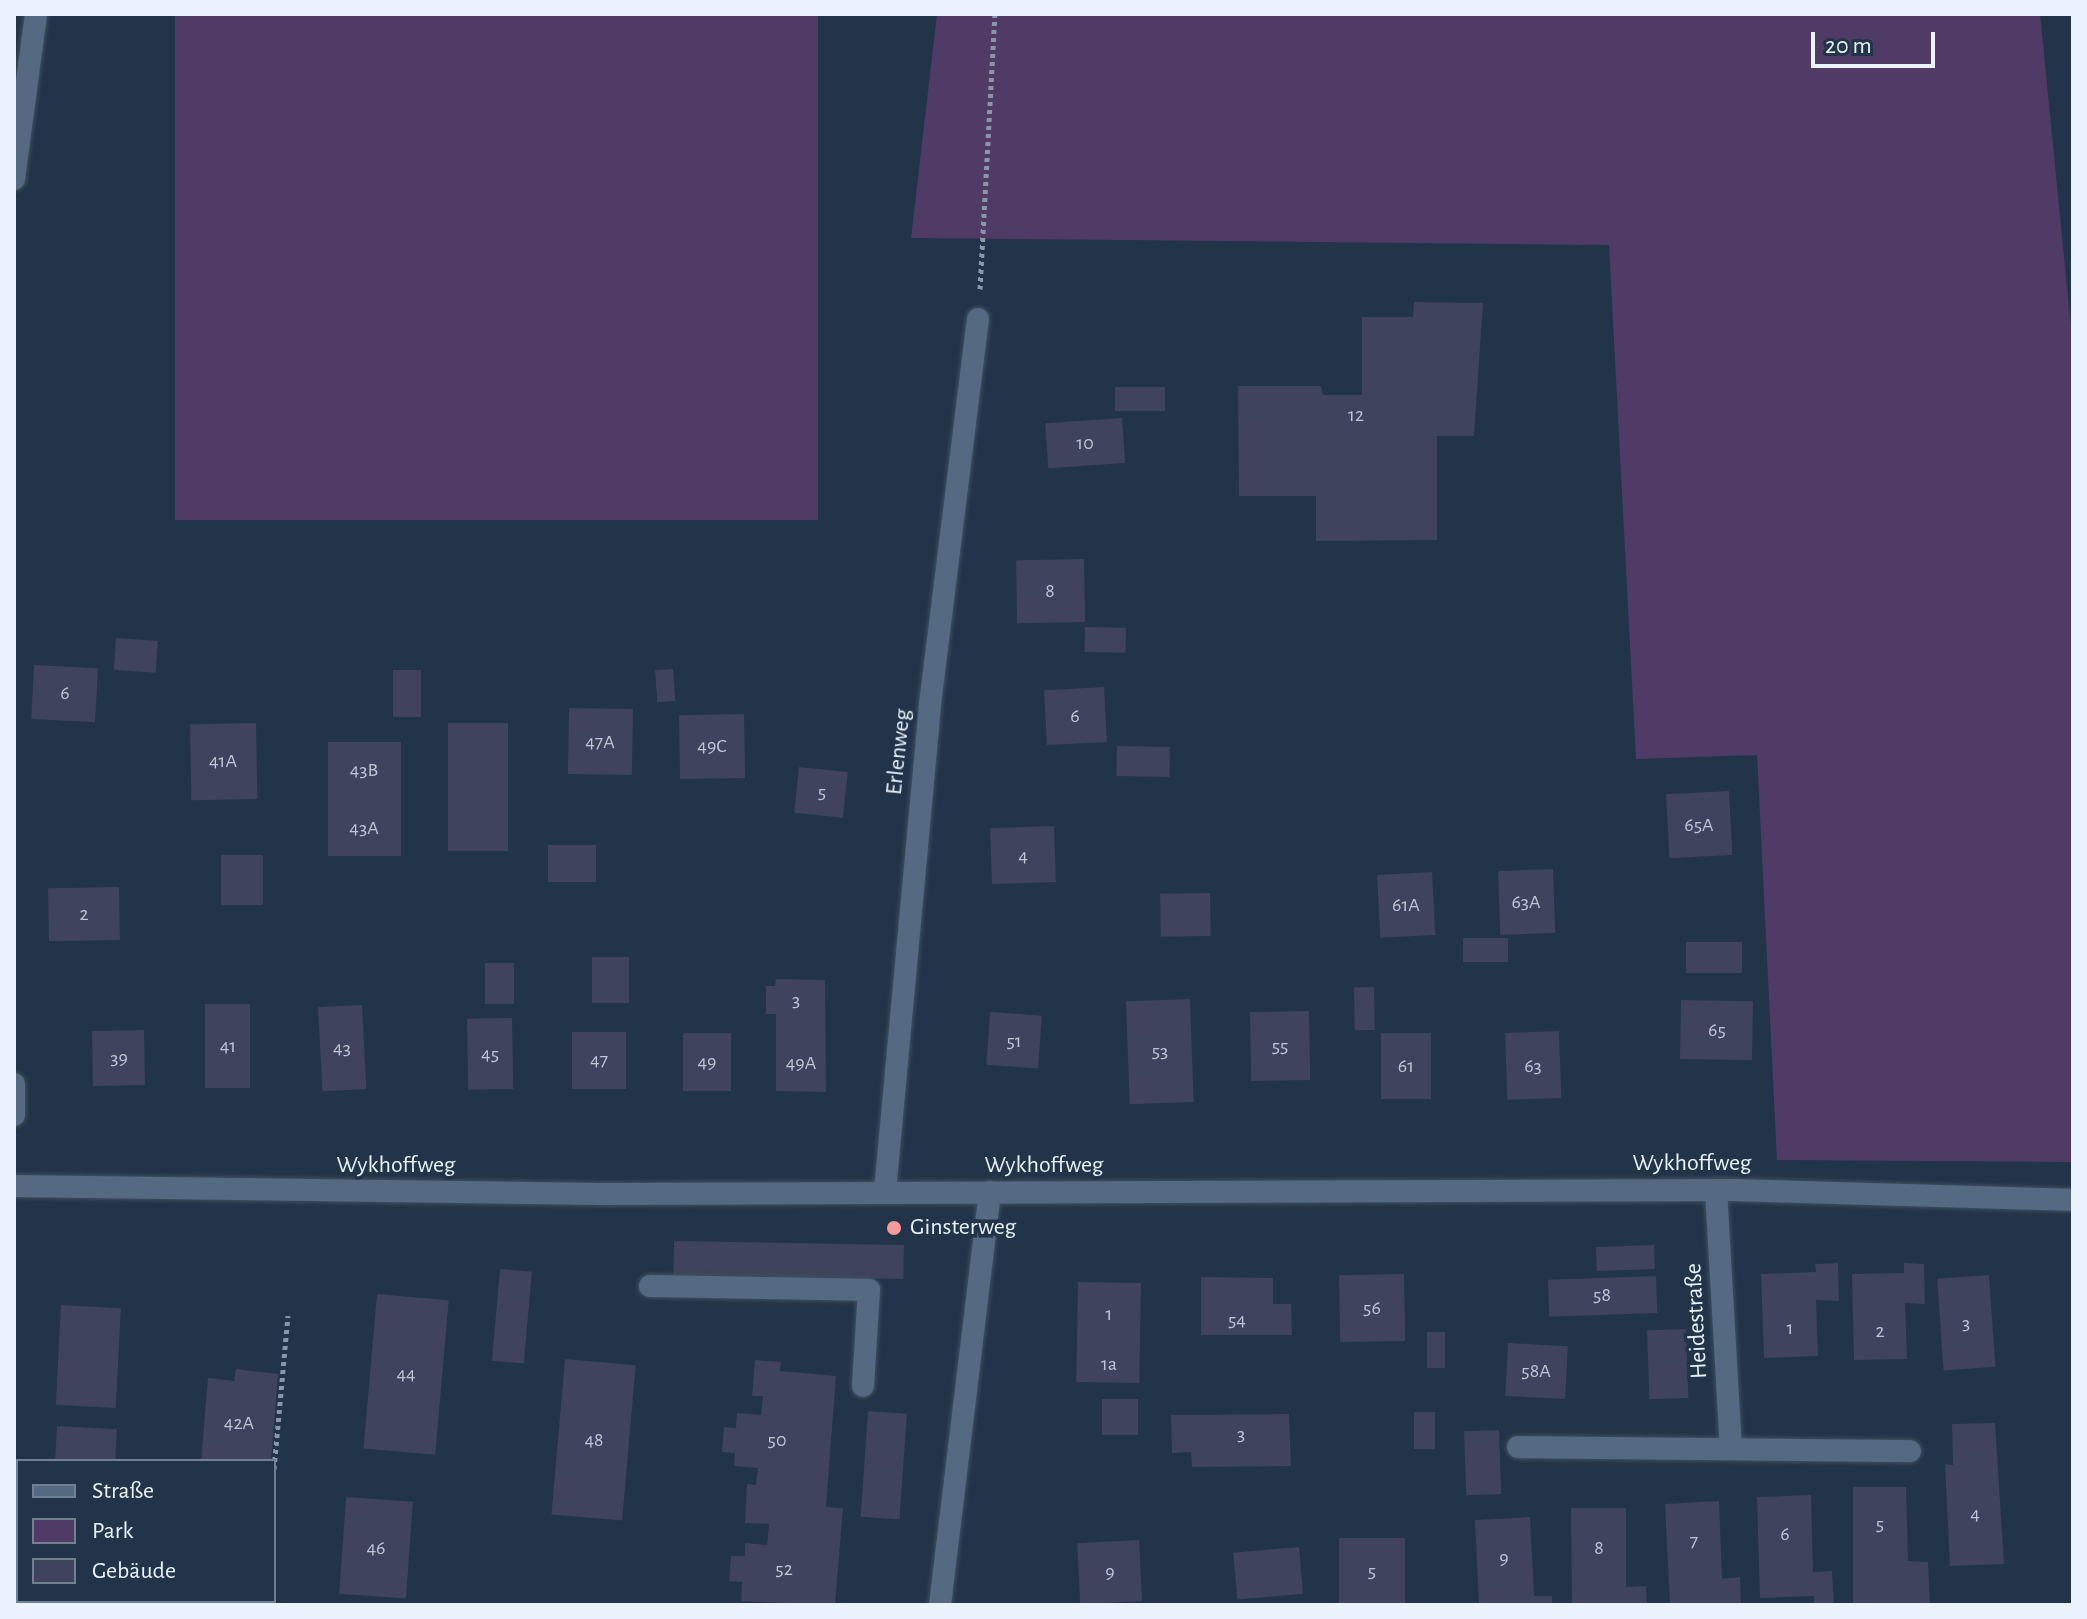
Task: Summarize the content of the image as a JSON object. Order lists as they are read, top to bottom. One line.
{"streets":{"street":["Erlenweg","Wykhoffweg","Heidestraße"]},"crossings":[["Erlenweg","Wykhoffweg"],["Wykhoffweg","Heidestraße"]],"places":["Ginsterweg"],"house_numbers":["12","10","8","6","6","47A","49C","41A","43B","5","65A","43A","4","63A","61A","2","3","65","51","41","55","43","53","45","39","47","49","49A","61","63","58","56","1","54","3","1","2","1a","58A","44","42A","3","48","50","4","5","6","7","46","8","9","52","5","9"],"legend":["Straße","Park","Gebäude"],"scale_bar":"20 m"}
